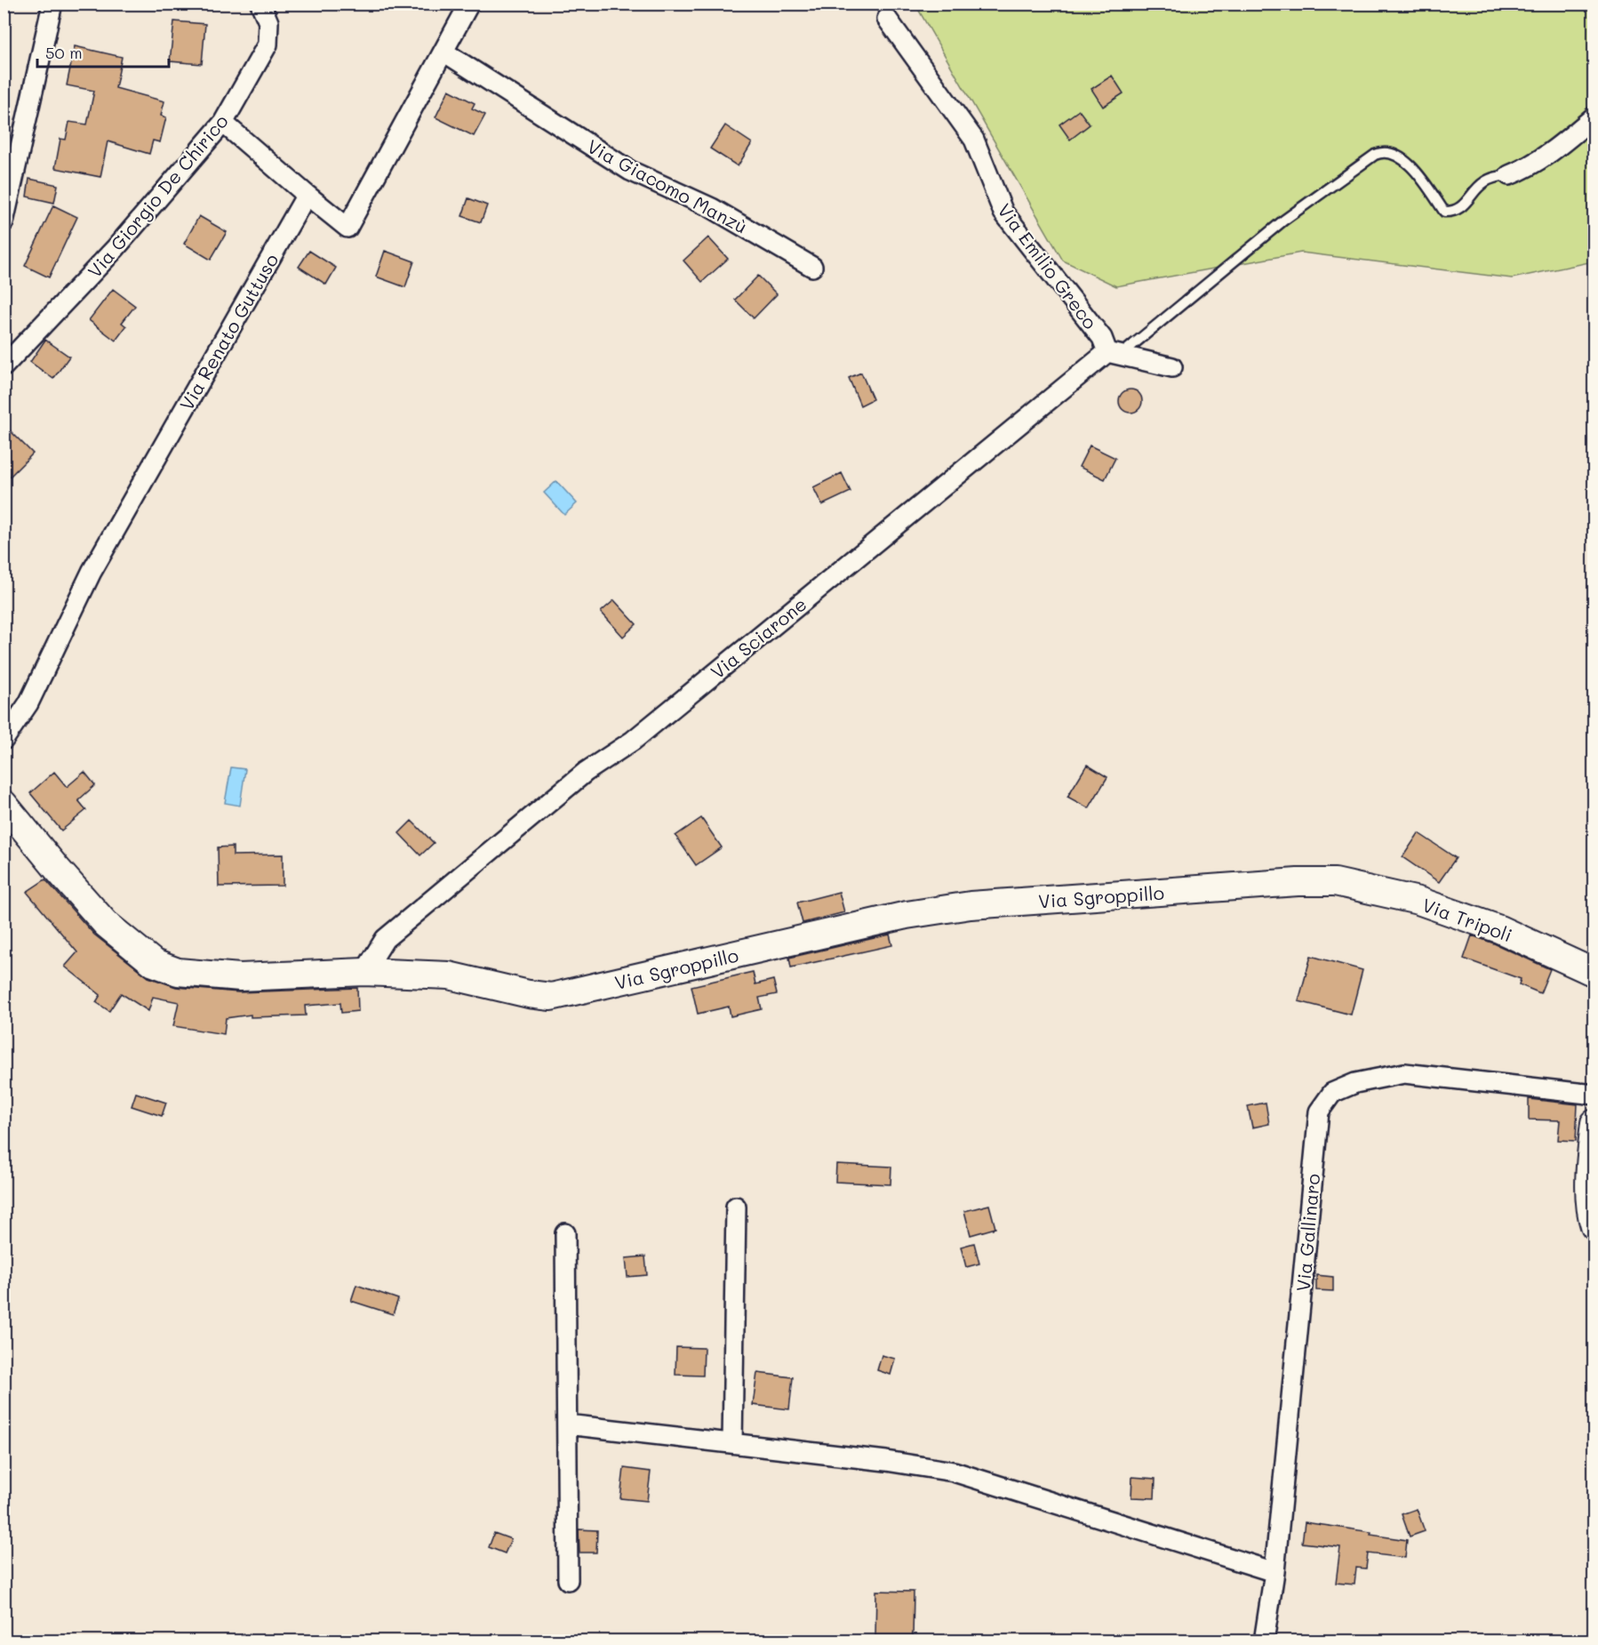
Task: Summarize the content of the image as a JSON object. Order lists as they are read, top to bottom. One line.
{"streets":{"main road":["Via Sgroppillo","Via Tripoli"],"street":["Via Giacomo Manzù","Via Giorgio De Chirico","Via Emilio Greco","Via Renato Guttuso","Via Sciarone","Via Gallinaro"]},"crossings":[["Via Emilio Greco","Via Sciarone"],["Via Sciarone","Via Sgroppillo"],["Via Sgroppillo","Via Tripoli"]],"scale_bar":"50 m"}
